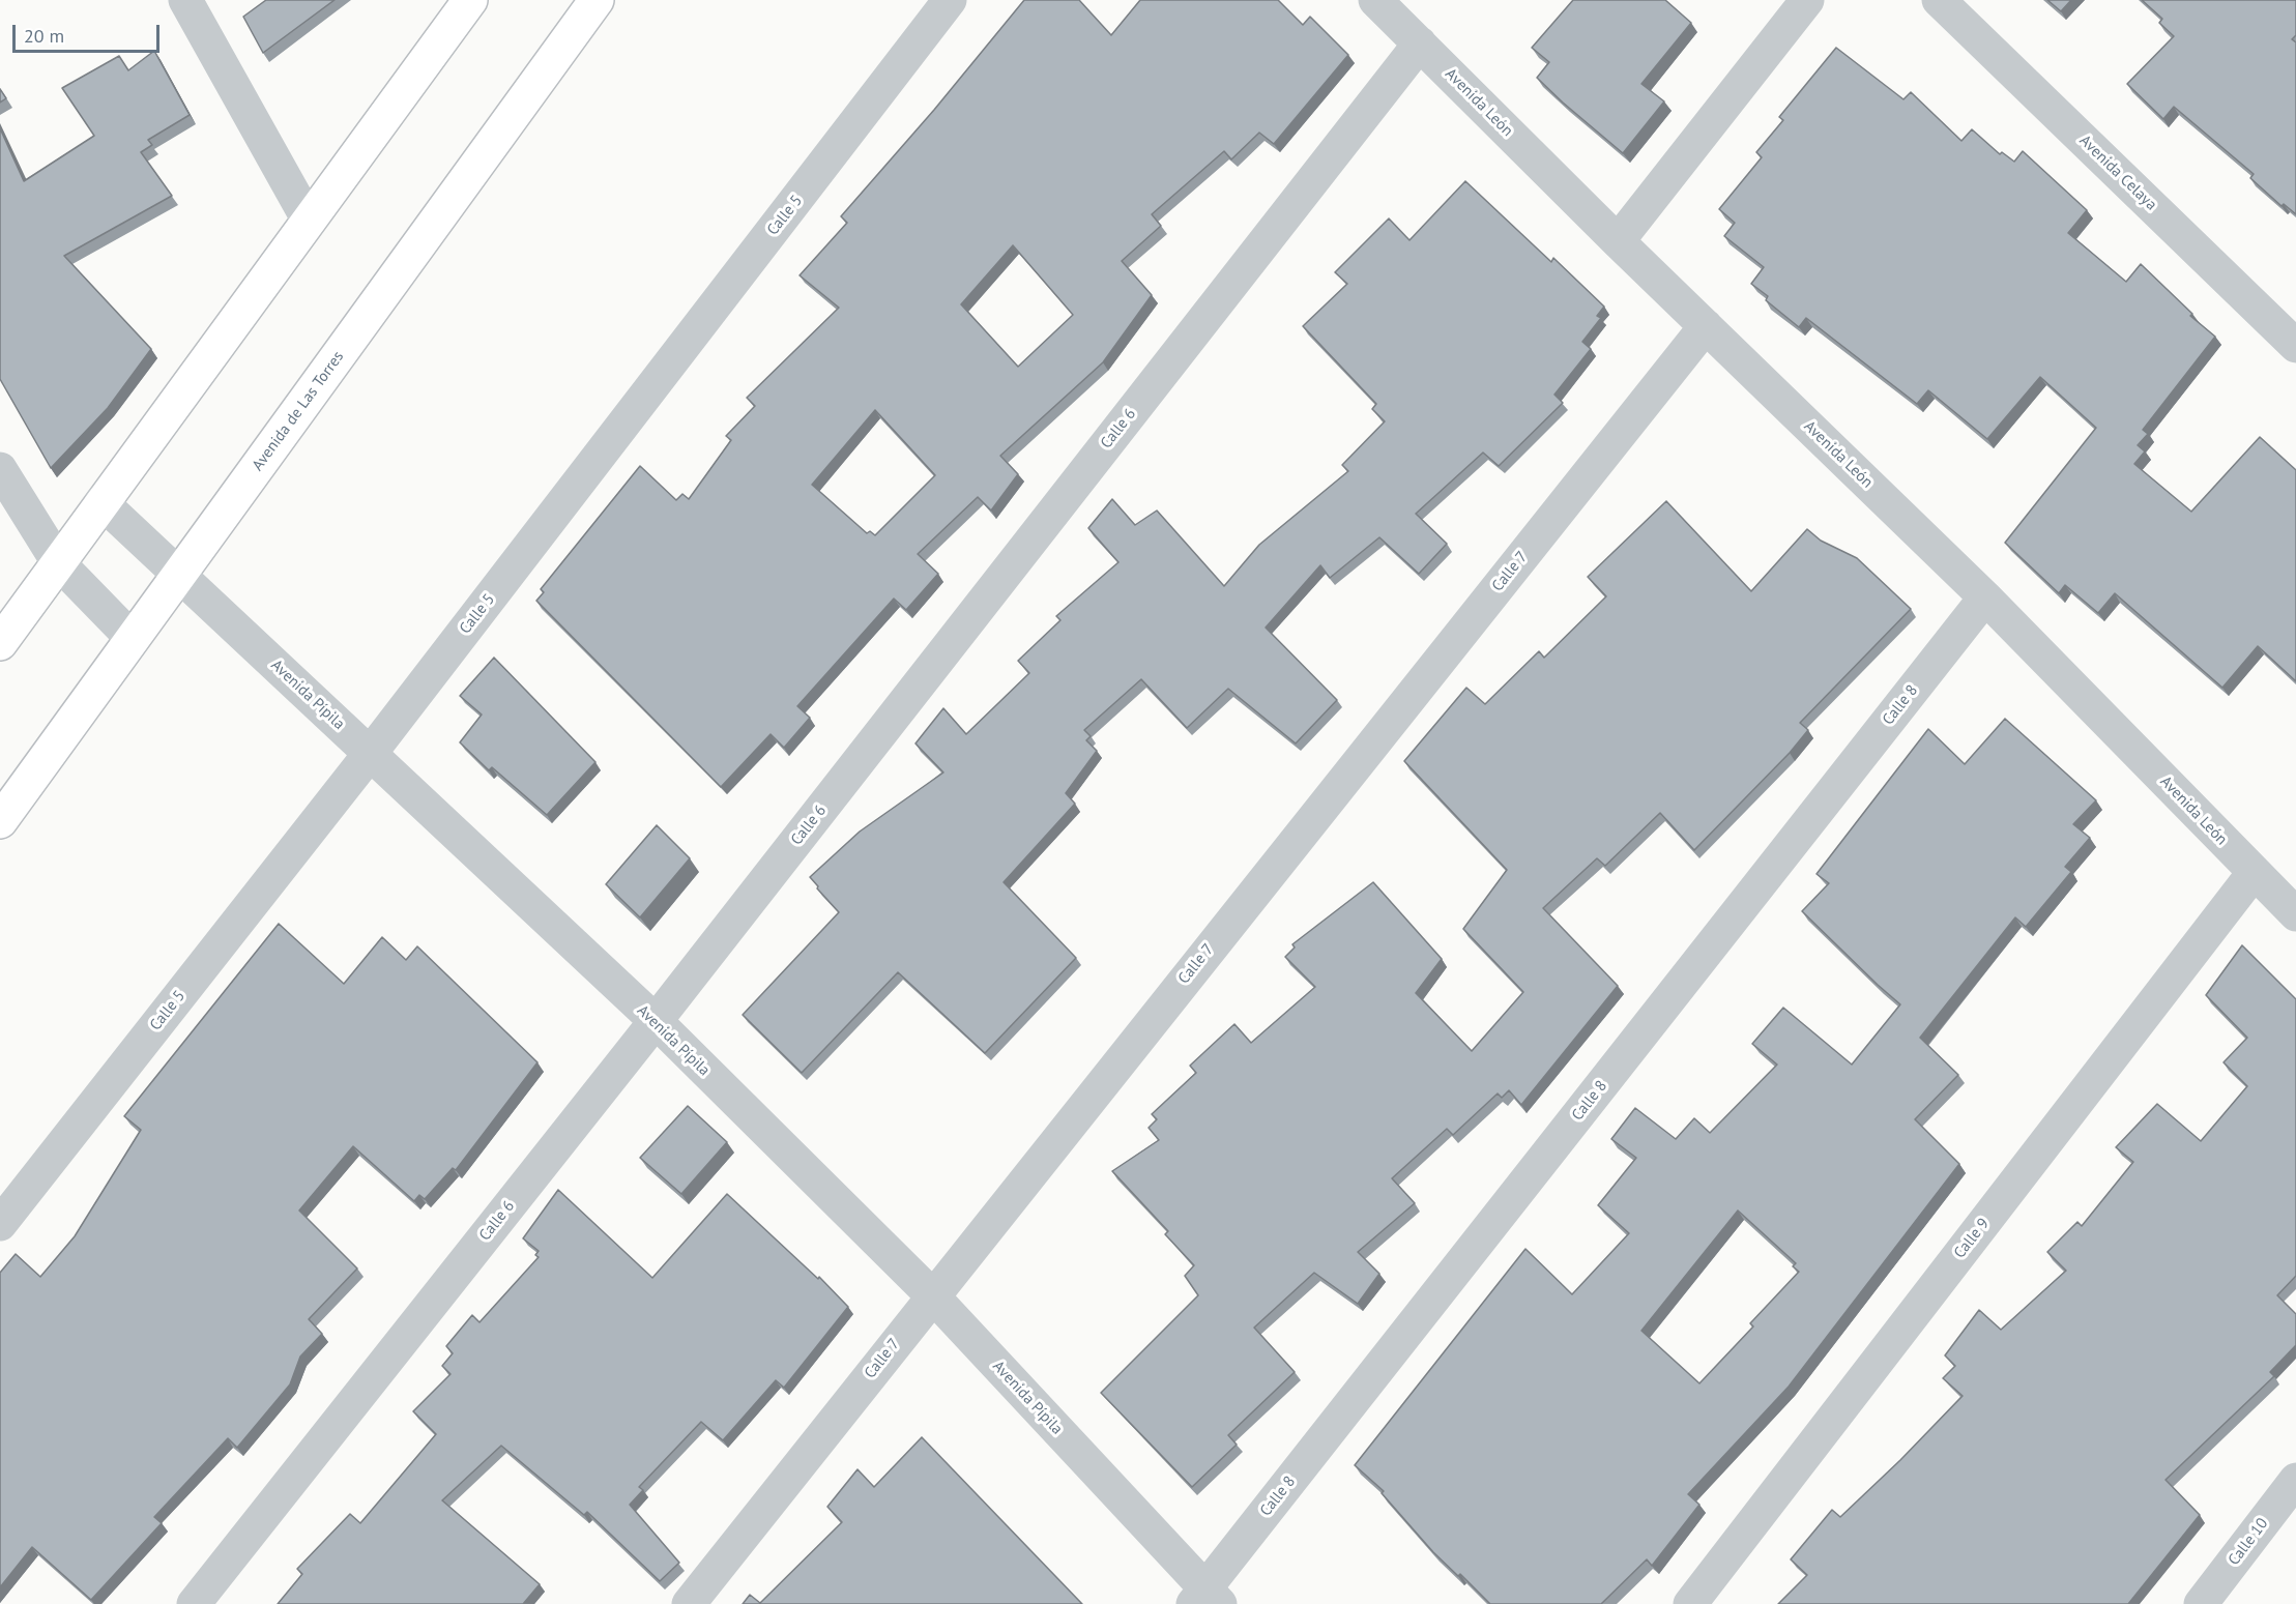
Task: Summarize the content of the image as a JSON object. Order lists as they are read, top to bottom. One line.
{"streets":{"main road":["Avenida de Las Torres"],"street":["Avenida León","Avenida Celaya","Calle 5","Calle 6","Calle 7","Avenida Pípila","Calle 8","Calle 9","Calle 10"]},"crossings":[["Avenida León","Calle 6"],["Avenida León","Calle 7"],["Avenida León","Calle 8"],["Avenida León","Calle 9"],["Calle 5","Avenida Pípila"],["Avenida de Las Torres","Avenida Pípila"],["Calle 6","Avenida Pípila"],["Calle 7","Avenida Pípila"],["Avenida Pípila","Calle 8"]],"scale_bar":"20 m"}
